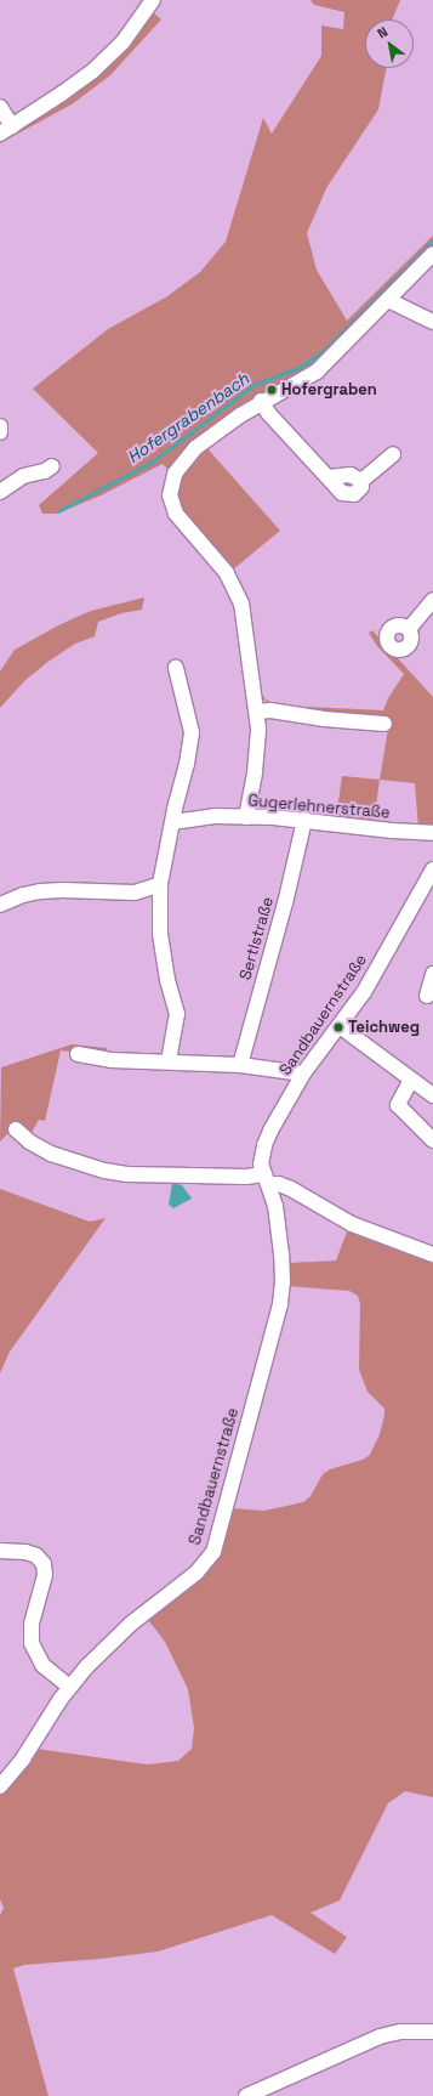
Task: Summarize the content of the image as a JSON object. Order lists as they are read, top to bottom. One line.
{"streets":{"street":["Gugerlehnerstraße","Sertlstraße","Sandbauernstraße"]},"crossings":[["Gugerlehnerstraße","Sertlstraße"]],"water":["Hofergrabenbach"],"places":["Hofergraben","Teichweg"],"north":"top left"}
